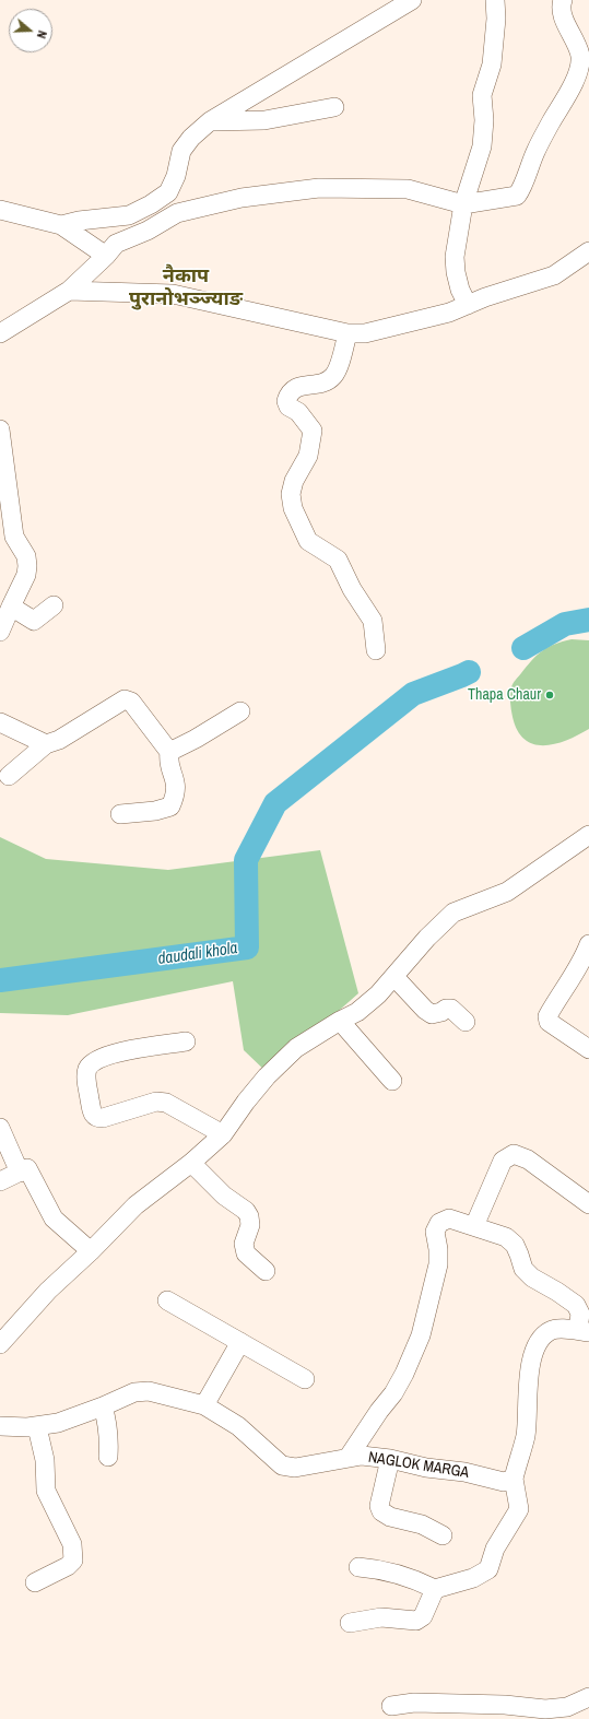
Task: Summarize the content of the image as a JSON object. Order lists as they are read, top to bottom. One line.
{"streets":{"street":["NAGLOK MARGA"]},"districts":["नैकाप पुरानोभञ्ज्याङ"],"water":["daudali khola"],"places":["Thapa Chaur"],"north":"right"}
